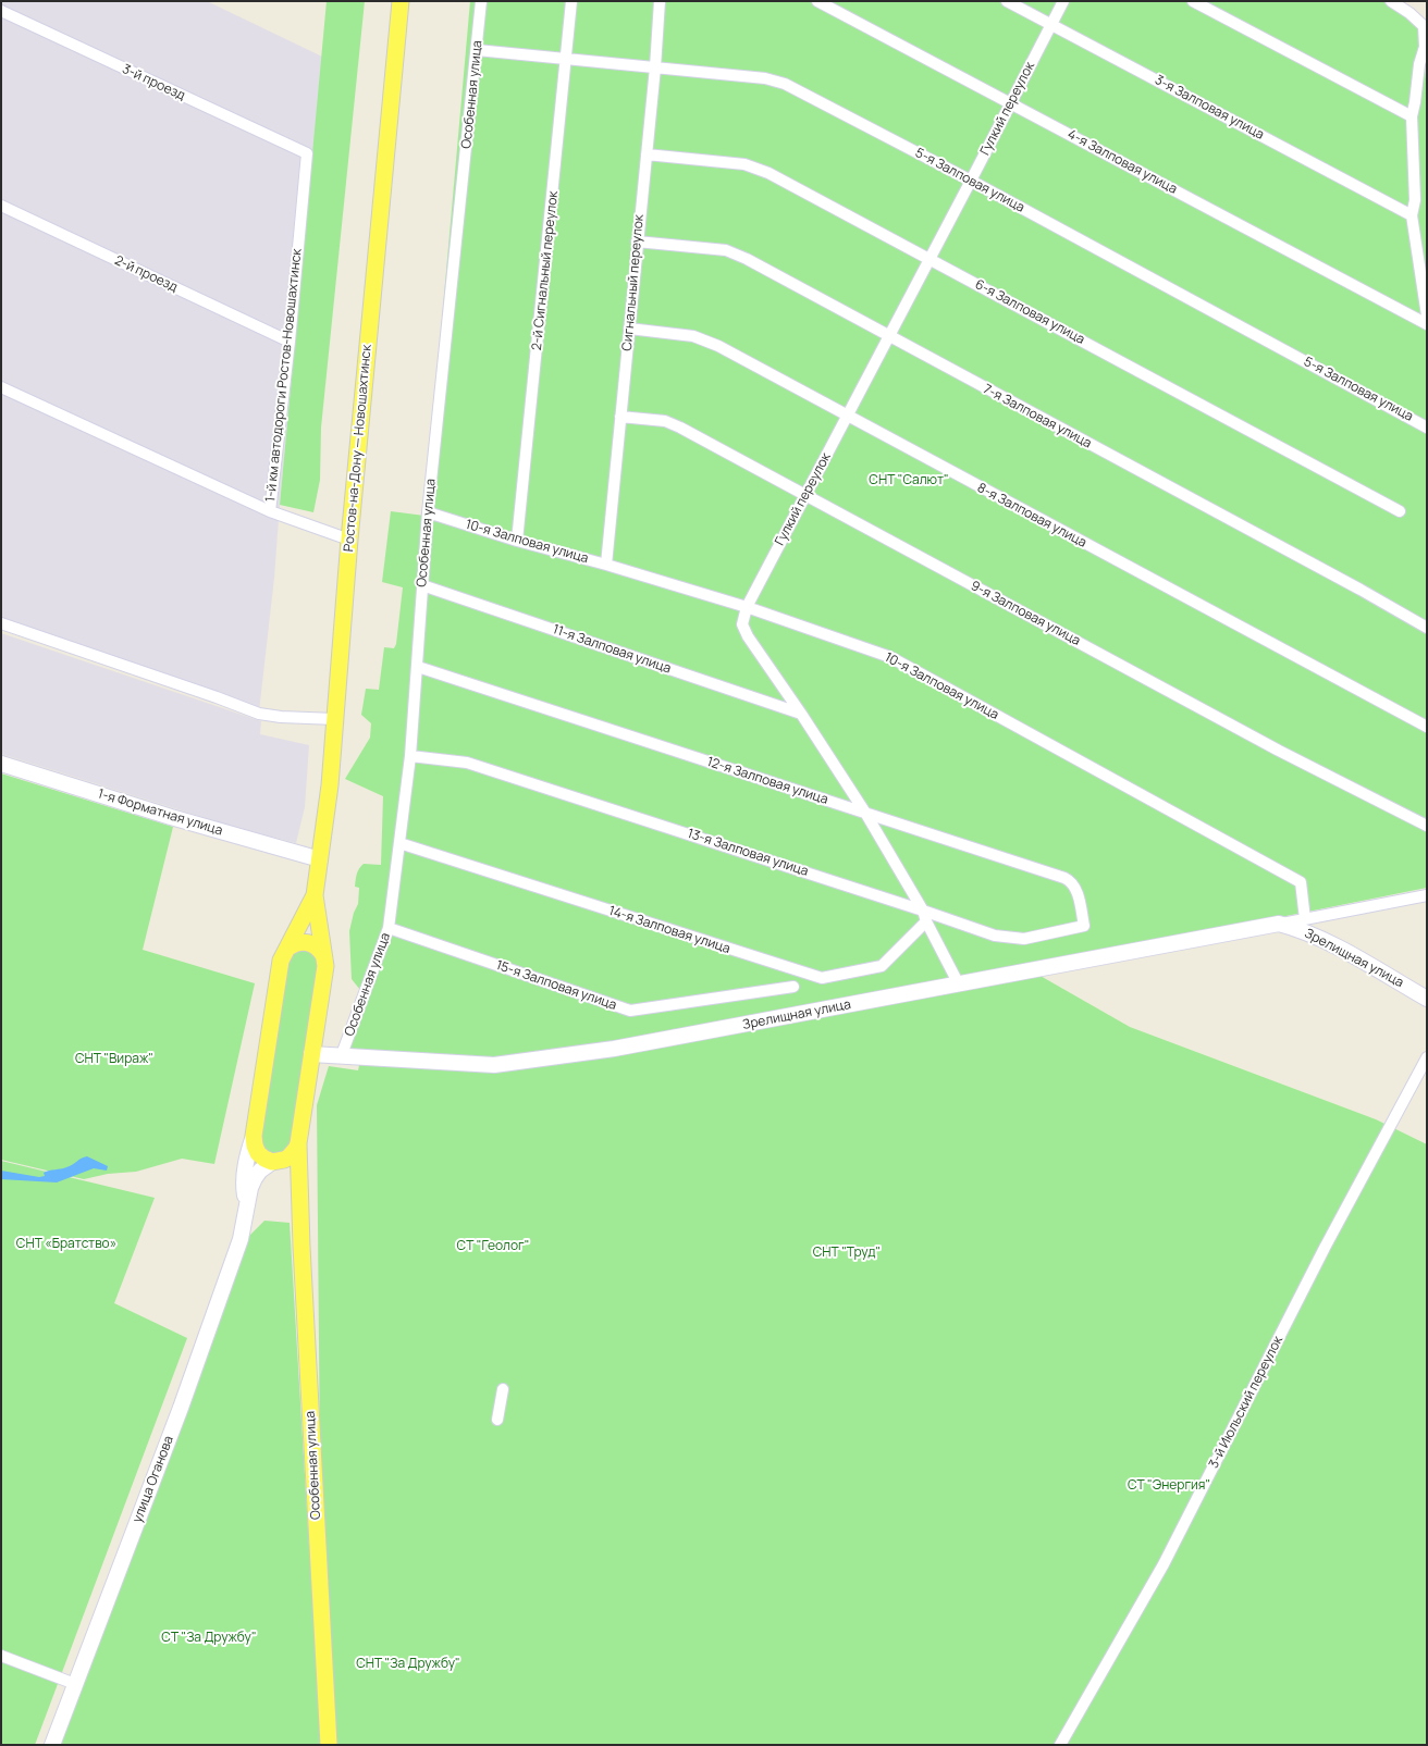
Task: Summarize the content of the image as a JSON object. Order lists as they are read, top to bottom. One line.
{"streets":{"main road":["Особенная улица","Ростов-на-Дону — Новошахтинск"],"street":["3-й проезд","3-я Залповая улица","Гулкий переулок","4-я Залповая улица","5-я Залповая улица","2-й Сигнальный переулок","2-й проезд","Сигнальный переулок","6-я Залповая улица","1-й км автодороги Ростов-Новошахтинск","7-я Залповая улица","8-я Залповая улица","10-я Залповая улица","9-я Залповая улица","11-я Залповая улица","12-я Залповая улица","1-я Форматная улица","13-я Залповая улица","14-я Залповая улица","Зрелищная улица","15-я Залповая улица","3-й Июльский переулок","улица Оганова"]},"crossings":[["3-й проезд","1-й км автодороги Ростов-Новошахтинск"],["Особенная улица","5-я Залповая улица"],["Особенная улица","Ростов-на-Дону — Новошахтинск"],["Особенная улица","10-я Залповая улица"],["Особенная улица","11-я Залповая улица"],["Особенная улица","12-я Залповая улица"],["Особенная улица","13-я Залповая улица"],["Особенная улица","14-я Залповая улица"],["Особенная улица","Зрелищная улица"],["Особенная улица","15-я Залповая улица"],["3-я Залповая улица","Гулкий переулок"],["Гулкий переулок","4-я Залповая улица"],["Гулкий переулок","5-я Залповая улица"],["Гулкий переулок","6-я Залповая улица"],["Гулкий переулок","7-я Залповая улица"],["Гулкий переулок","8-я Залповая улица"],["Гулкий переулок","10-я Залповая улица"],["Гулкий переулок","9-я Залповая улица"],["Гулкий переулок","11-я Залповая улица"],["Гулкий переулок","12-я Залповая улица"],["Гулкий переулок","13-я Залповая улица"],["Гулкий переулок","14-я Залповая улица"],["Гулкий переулок","Зрелищная улица"],["5-я Залповая улица","2-й Сигнальный переулок"],["5-я Залповая улица","Сигнальный переулок"],["2-й Сигнальный переулок","10-я Залповая улица"],["2-й проезд","1-й км автодороги Ростов-Новошахтинск"],["Сигнальный переулок","6-я Залповая улица"],["Сигнальный переулок","7-я Залповая улица"],["Сигнальный переулок","8-я Залповая улица"],["Сигнальный переулок","10-я Залповая улица"],["Сигнальный переулок","9-я Залповая улица"],["1-й км автодороги Ростов-Новошахтинск","Ростов-на-Дону — Новошахтинск"],["Ростов-на-Дону — Новошахтинск","1-я Форматная улица"],["10-я Залповая улица","Зрелищная улица"],["12-я Залповая улица","13-я Залповая улица"]],"parks":["СНТ \"Салют\"","СНТ \"Вираж\"","СНТ «Братство»","СТ \"Геолог\"","СНТ \"Труд\"","СТ \"Энергия\"","СТ \"За Дружбу\"","СНТ \"За Дружбу\""]}
